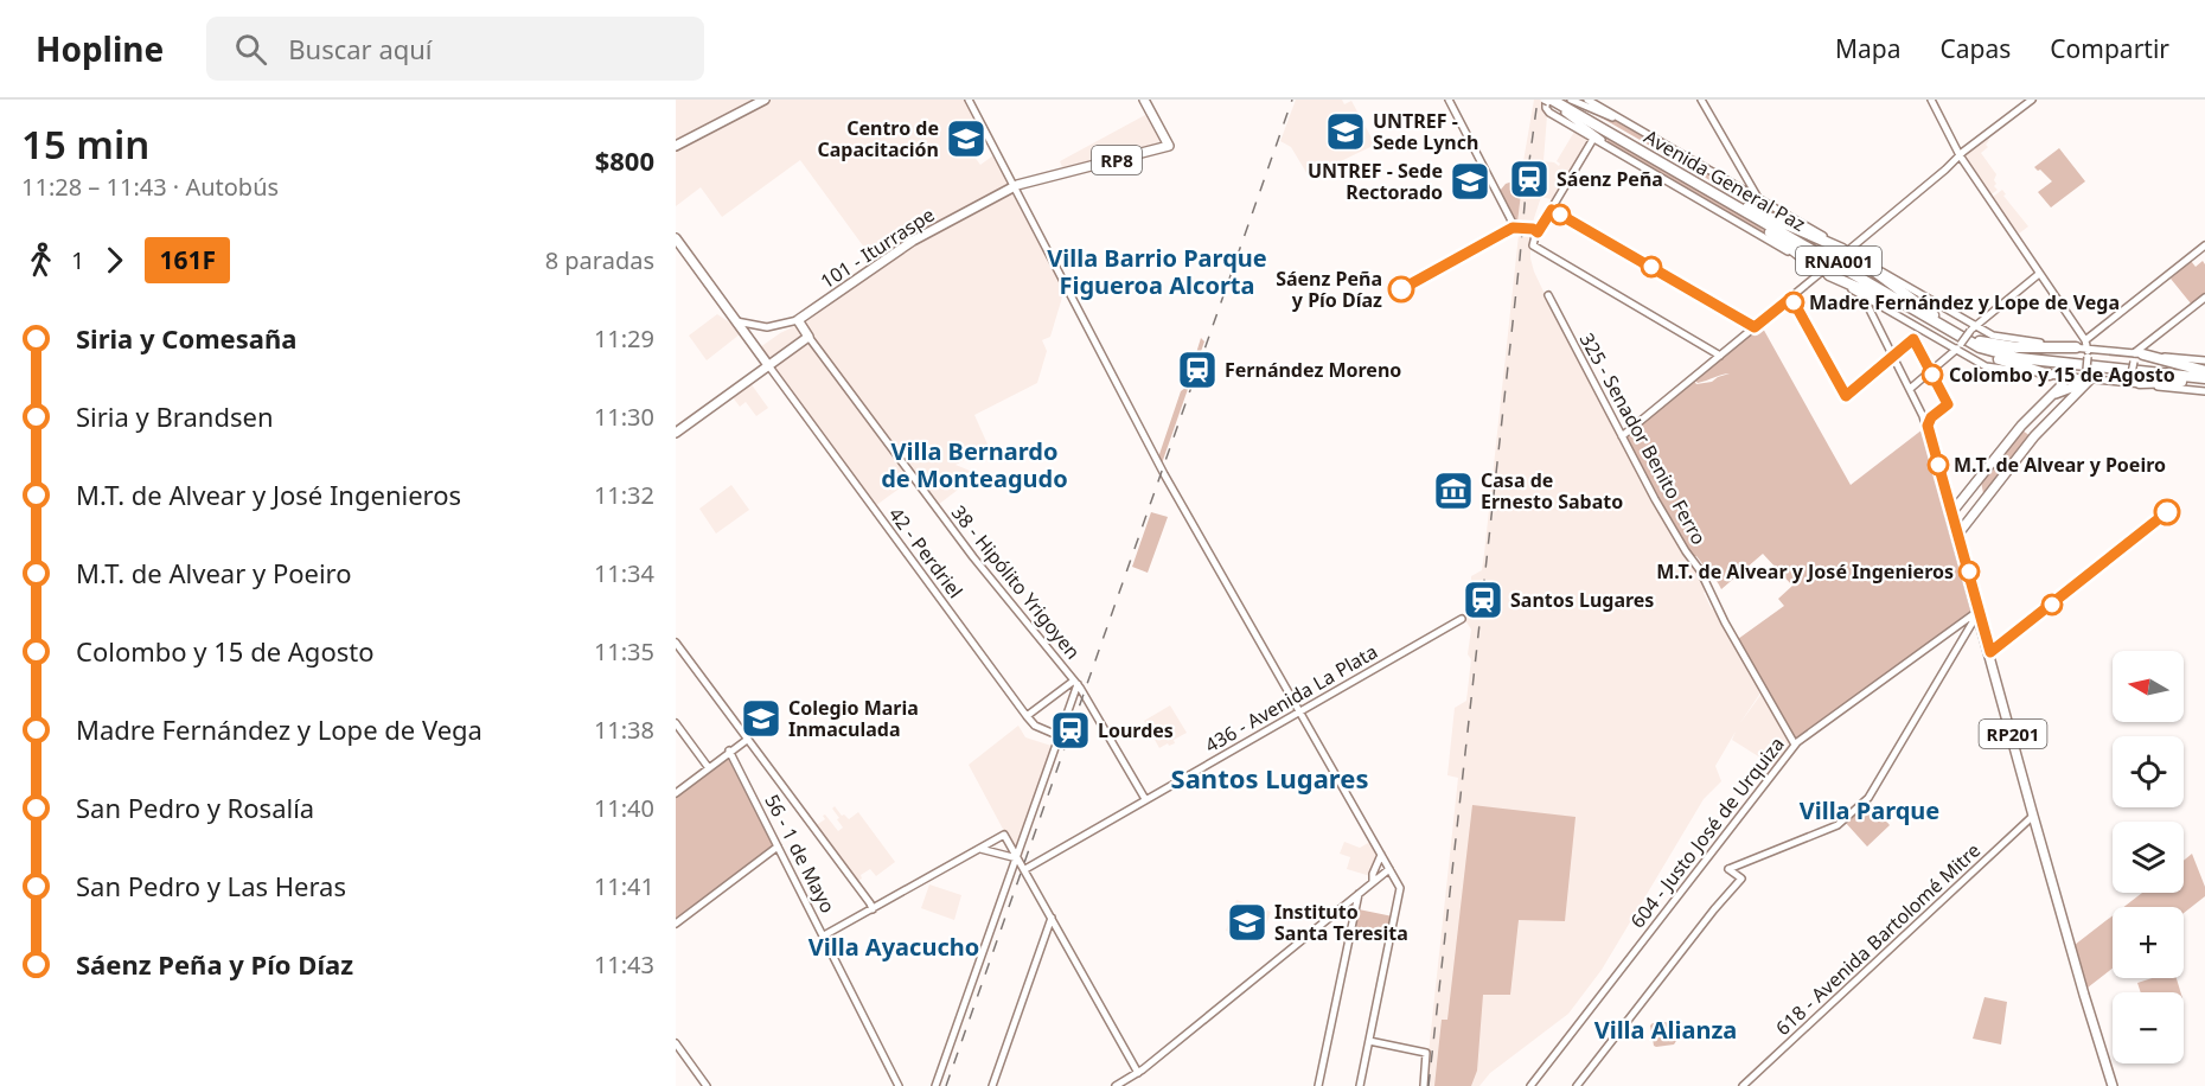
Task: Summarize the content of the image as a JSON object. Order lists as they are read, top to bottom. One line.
{"streets":{"highway":["Avenida General Paz","RNA001"],"main road":["RP8","101 - Iturraspe","42 - Perdriel","38 - Hipólito Yrigoyen","RP201"],"street":["325 - Senador Benito Ferro","436 - Avenida La Plata","604 - Justo José de Urquiza","56 - 1 de Mayo","618 - Avenida Bartolomé Mitre"]},"crossings":[["RP8","101 - Iturraspe"],["101 - Iturraspe","38 - Hipólito Yrigoyen"],["325 - Senador Benito Ferro","604 - Justo José de Urquiza"],["38 - Hipólito Yrigoyen","436 - Avenida La Plata"],["RP201","604 - Justo José de Urquiza"],["RP201","618 - Avenida Bartolomé Mitre"]],"districts":["Villa Barrio Parque Figueroa Alcorta","Villa Bernardo de Monteagudo","Santos Lugares","Villa Parque","Villa Ayacucho","Villa Alianza"],"places":{"school or university":["UNTREF - Sede Lynch","Centro de Capacitación","UNTREF - Sede Rectorado","Colegio Maria Inmaculada","Instituto Santa Teresita"],"station":["Sáenz Peña","Fernández Moreno","Santos Lugares","Lourdes"],"other":["Sáenz Peña y Pío Díaz","Madre Fernández y Lope de Vega","Colombo y 15 de Agosto","M.T. de Alvear y Poeiro","M.T. de Alvear y José Ingenieros"],"museum":["Casa de Ernesto Sabato"]},"lines":["bus line 161F"],"north":"left","page":{"header":"Hopline","search":"Buscar aquí","nav":["Mapa","Capas","Compartir"],"heading":["15 min","11:28 – 11:43 · Autobús","$800"],"legs":["1","161F","8 paradas"],"list":[{"name":"Siria y Comesaña","value":"11:29"},{"name":"Siria y Brandsen","value":"11:30"},{"name":"M.T. de Alvear y José Ingenieros","value":"11:32"},{"name":"M.T. de Alvear y Poeiro","value":"11:34"},{"name":"Colombo y 15 de Agosto","value":"11:35"},{"name":"Madre Fernández y Lope de Vega","value":"11:38"},{"name":"San Pedro y Rosalía","value":"11:40"},{"name":"San Pedro y Las Heras","value":"11:41"},{"name":"Sáenz Peña y Pío Díaz","value":"11:43"}],"map_buttons":["+","−"]}}
